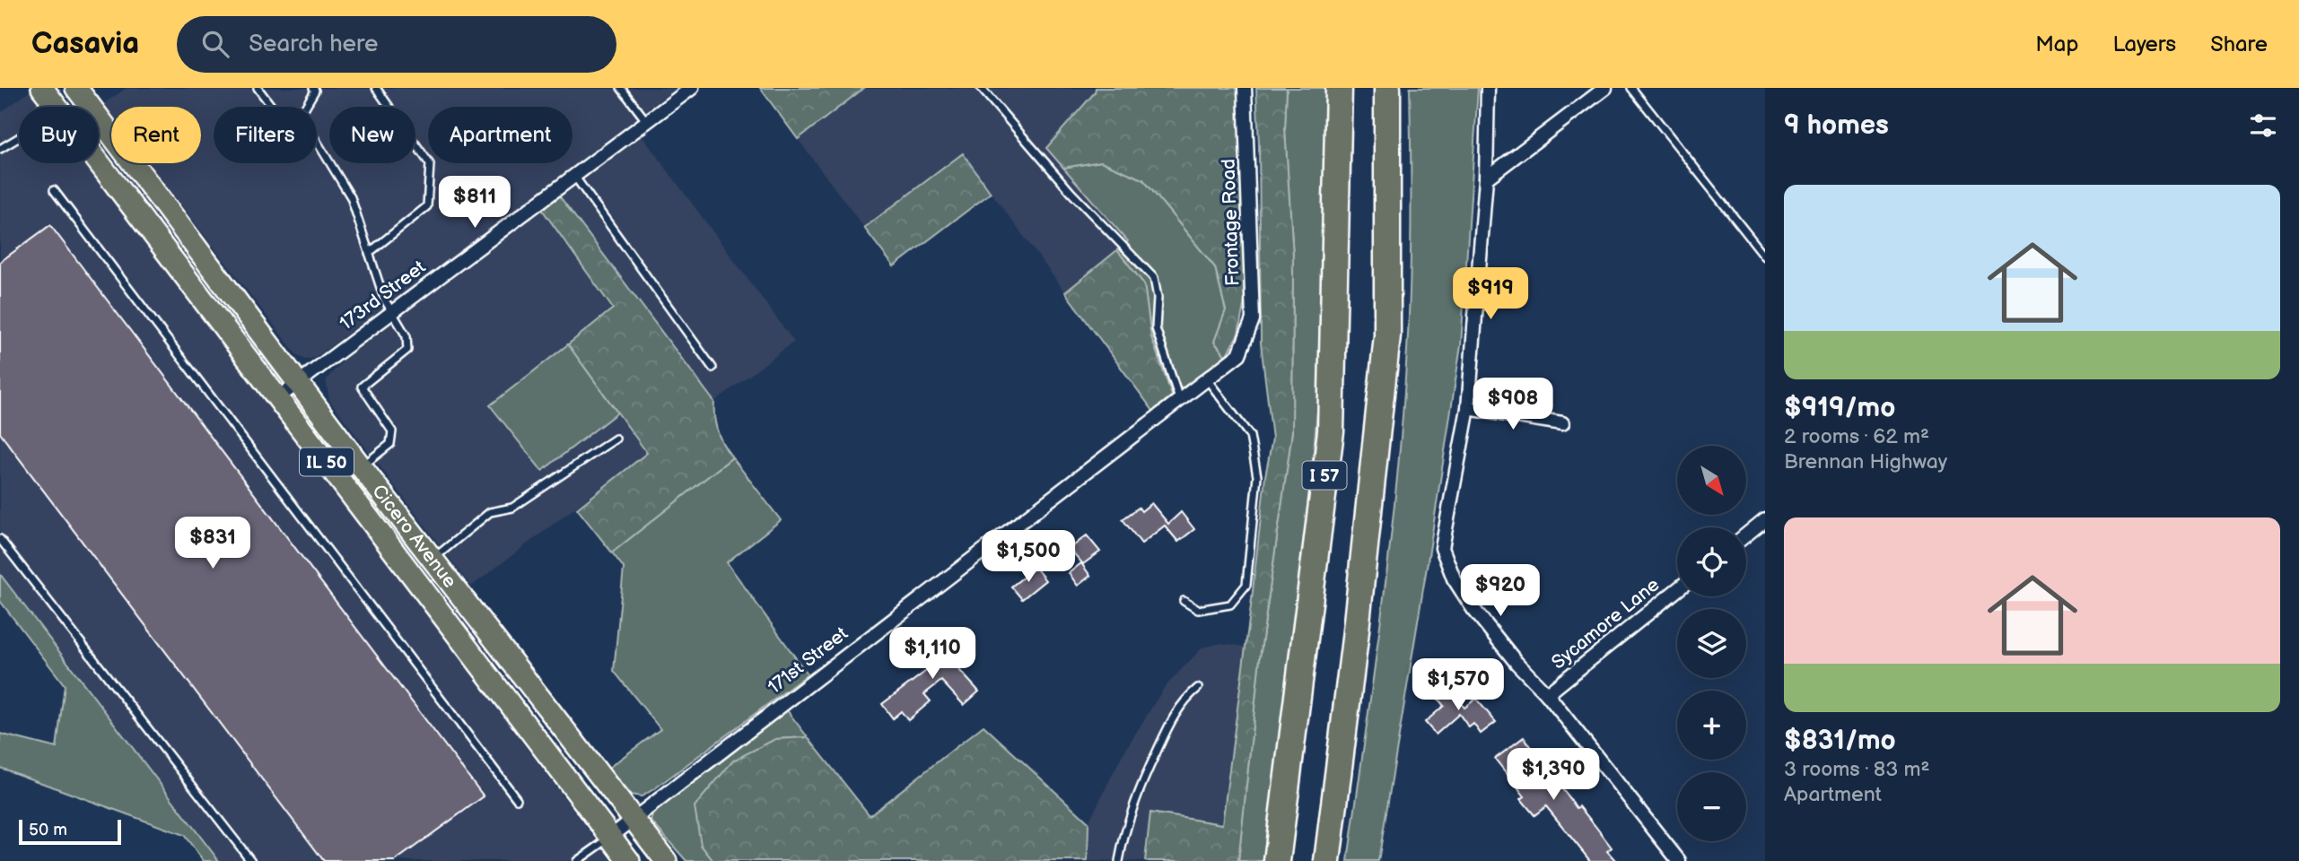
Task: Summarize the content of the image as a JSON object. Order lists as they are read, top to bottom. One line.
{"streets":{"highway":["I 57"],"main road":["IL 50","Cicero Avenue"],"street":["Frontage Road","173rd Street","Sycamore Lane","171st Street"]},"crossings":[["Frontage Road","171st Street"],["173rd Street","Cicero Avenue"],["Cicero Avenue","171st Street"]],"scale_bar":"50 m","north":"bottom right","page":{"header":"Casavia","search":"Search here","nav":["Map","Layers","Share"],"heading":"9 homes","chip":["Buy","Rent","Filters","New","Apartment"],"list":[{"name":"$919/mo","note":"2 rooms · 62 m² · Brennan Highway"},{"name":"$831/mo","note":"3 rooms · 83 m² · Apartment"}],"price":["$811","$919","$908","$831","$1,500","$920","$1,110","$1,570","$1,390"],"map_buttons":["+","−"],"scale":"50 m"}}
